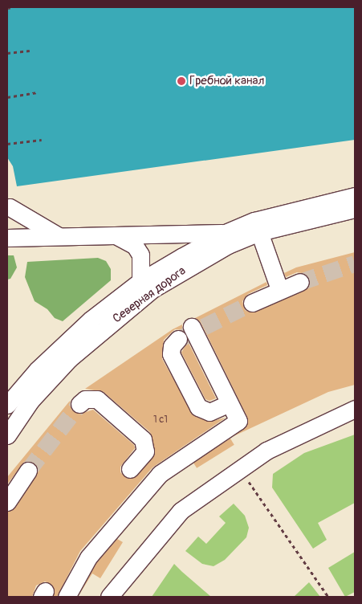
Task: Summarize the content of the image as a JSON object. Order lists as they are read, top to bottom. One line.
{"streets":{"street":["Северная дорога"]},"places":["Гребной канал"],"house_numbers":["1 с1"]}
